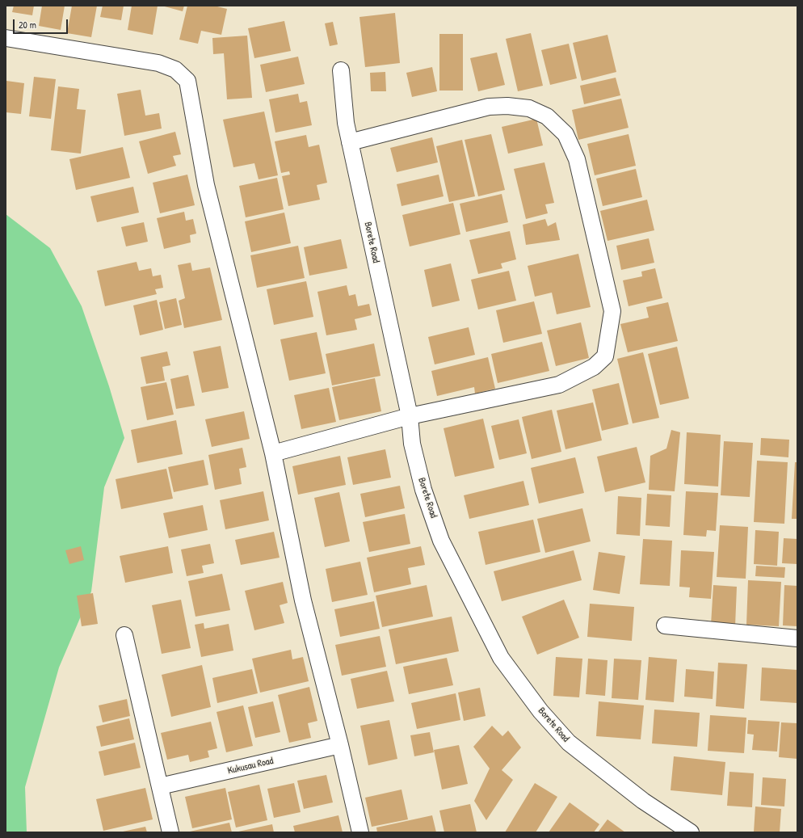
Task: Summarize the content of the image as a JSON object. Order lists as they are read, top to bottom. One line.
{"streets":{"street":["Borete Road","Kukusau Road"]},"scale_bar":"20 m"}
